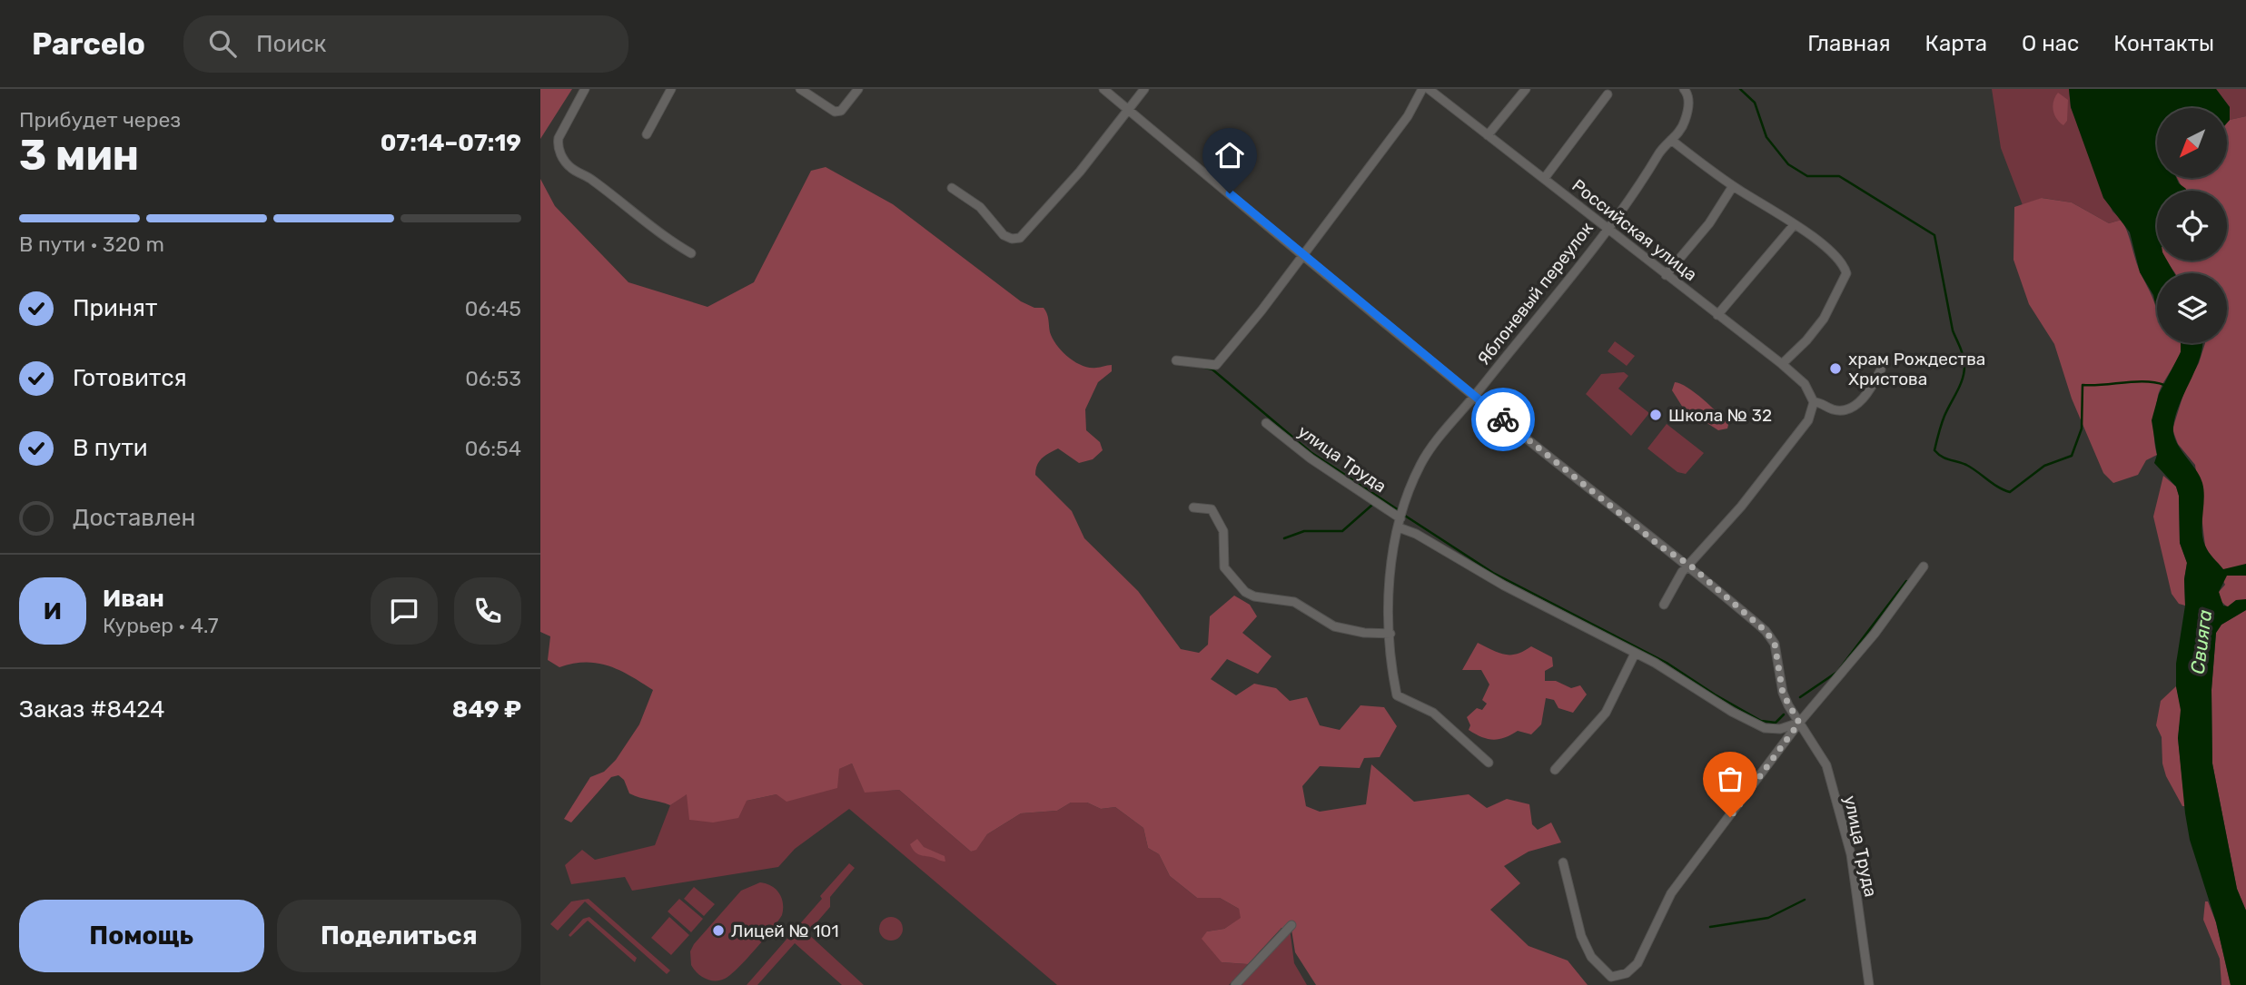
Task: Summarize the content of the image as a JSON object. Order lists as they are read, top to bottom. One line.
{"streets":{"street":["Российская улица","Яблоневый переулок","улица Труда"]},"crossings":[["Российская улица","Яблоневый переулок"],["Яблоневый переулок","улица Труда"]],"water":["Свияга"],"places":["храм Рождества Христова","Школа № 32","Лицей № 101"],"north":"bottom left","page":{"header":"Parcelo","search":"Поиск","nav":["Главная","Карта","О нас","Контакты"],"heading":["3 мин","Прибудет через","07:14–07:19"],"panel":["Иван","Курьер · 4.7","Заказ #8424","849 ₽"],"bar":"В пути · 320 m","list":[["Принят","06:45"],["Готовится","06:53"],["В пути","06:54"],"Доставлен"],"round":"И","buttons":["Помощь","Поделиться"]}}
